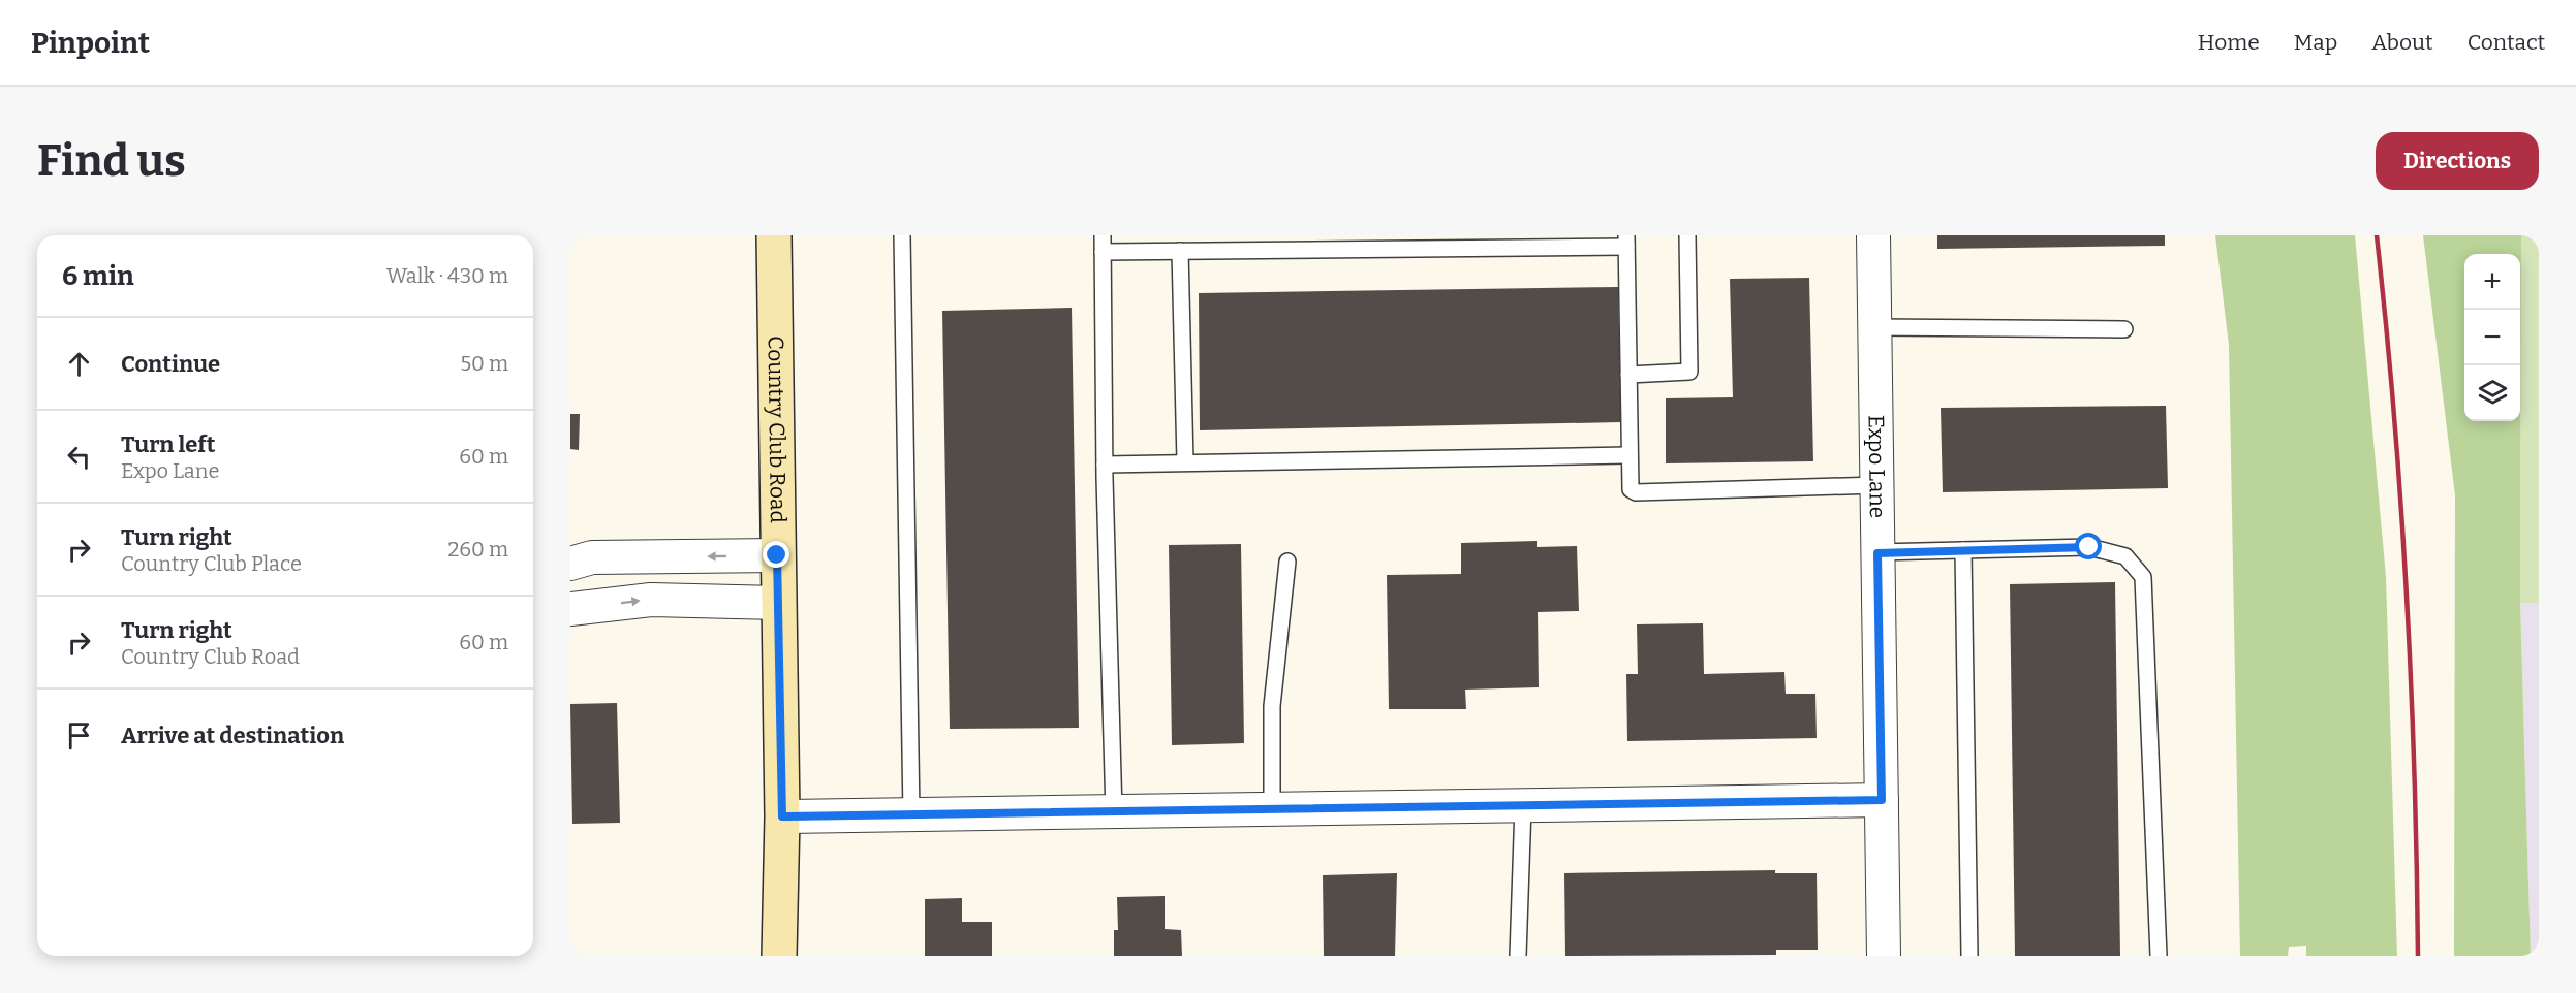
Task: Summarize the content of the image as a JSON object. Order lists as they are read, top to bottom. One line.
{"streets":{"main road":["Country Club Road"],"street":["Expo Lane"]},"page":{"header":"Pinpoint","nav":["Home","Map","About","Contact"],"buttons":"Directions","title":"Find us","heading":["6 min","Walk · 430 m"],"map_buttons":["+","−"],"list":[["Continue","50 m"],["Turn left","Expo Lane","60 m"],["Turn right","Country Club Place","260 m"],["Turn right","Country Club Road","60 m"],"Arrive at destination"]}}
